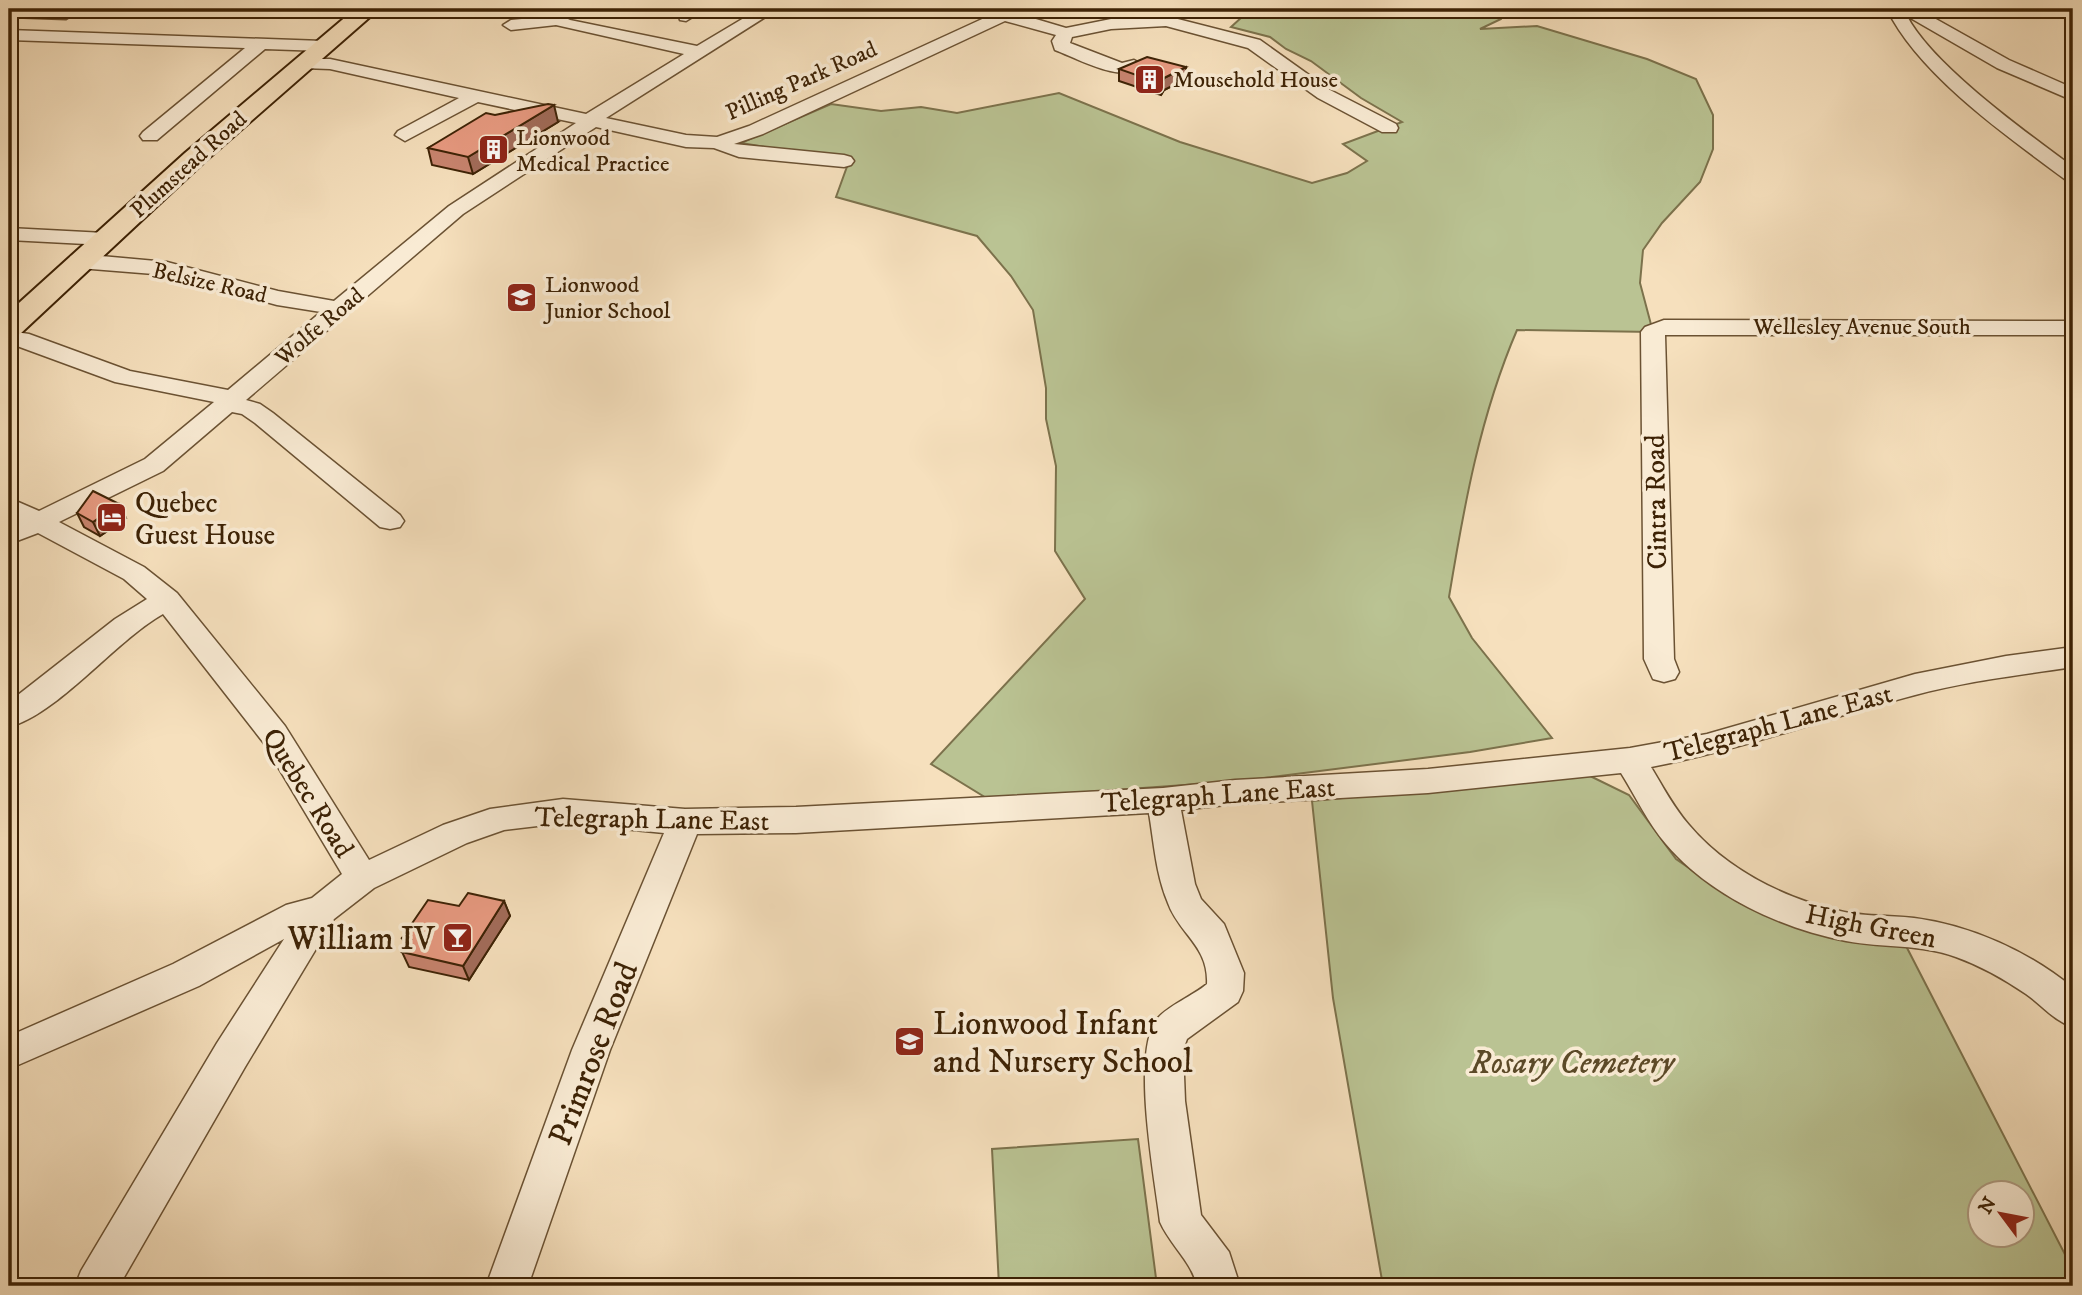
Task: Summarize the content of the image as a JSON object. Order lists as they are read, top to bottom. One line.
{"streets":{"main road":["Plumstead Road"],"street":["Pilling Park Road","Belsize Road","Wolfe Road","Wellesley Avenue South","Cintra Road","Telegraph Lane East","Quebec Road","High Green","Primrose Road"]},"crossings":[["Plumstead Road","Belsize Road"],["Belsize Road","Wolfe Road"],["Wolfe Road","Quebec Road"],["Wellesley Avenue South","Cintra Road"],["Telegraph Lane East","Quebec Road"],["Telegraph Lane East","High Green"],["Telegraph Lane East","Primrose Road"]],"parks":["Rosary Cemetery"],"places":{"building":["Mousehold House","Lionwood Medical Practice"],"school or university":["Lionwood Junior School","Lionwood Infant and Nursery School"],"hotel":["Quebec Guest House"],"bar":["William IV"]},"north":"top left"}
